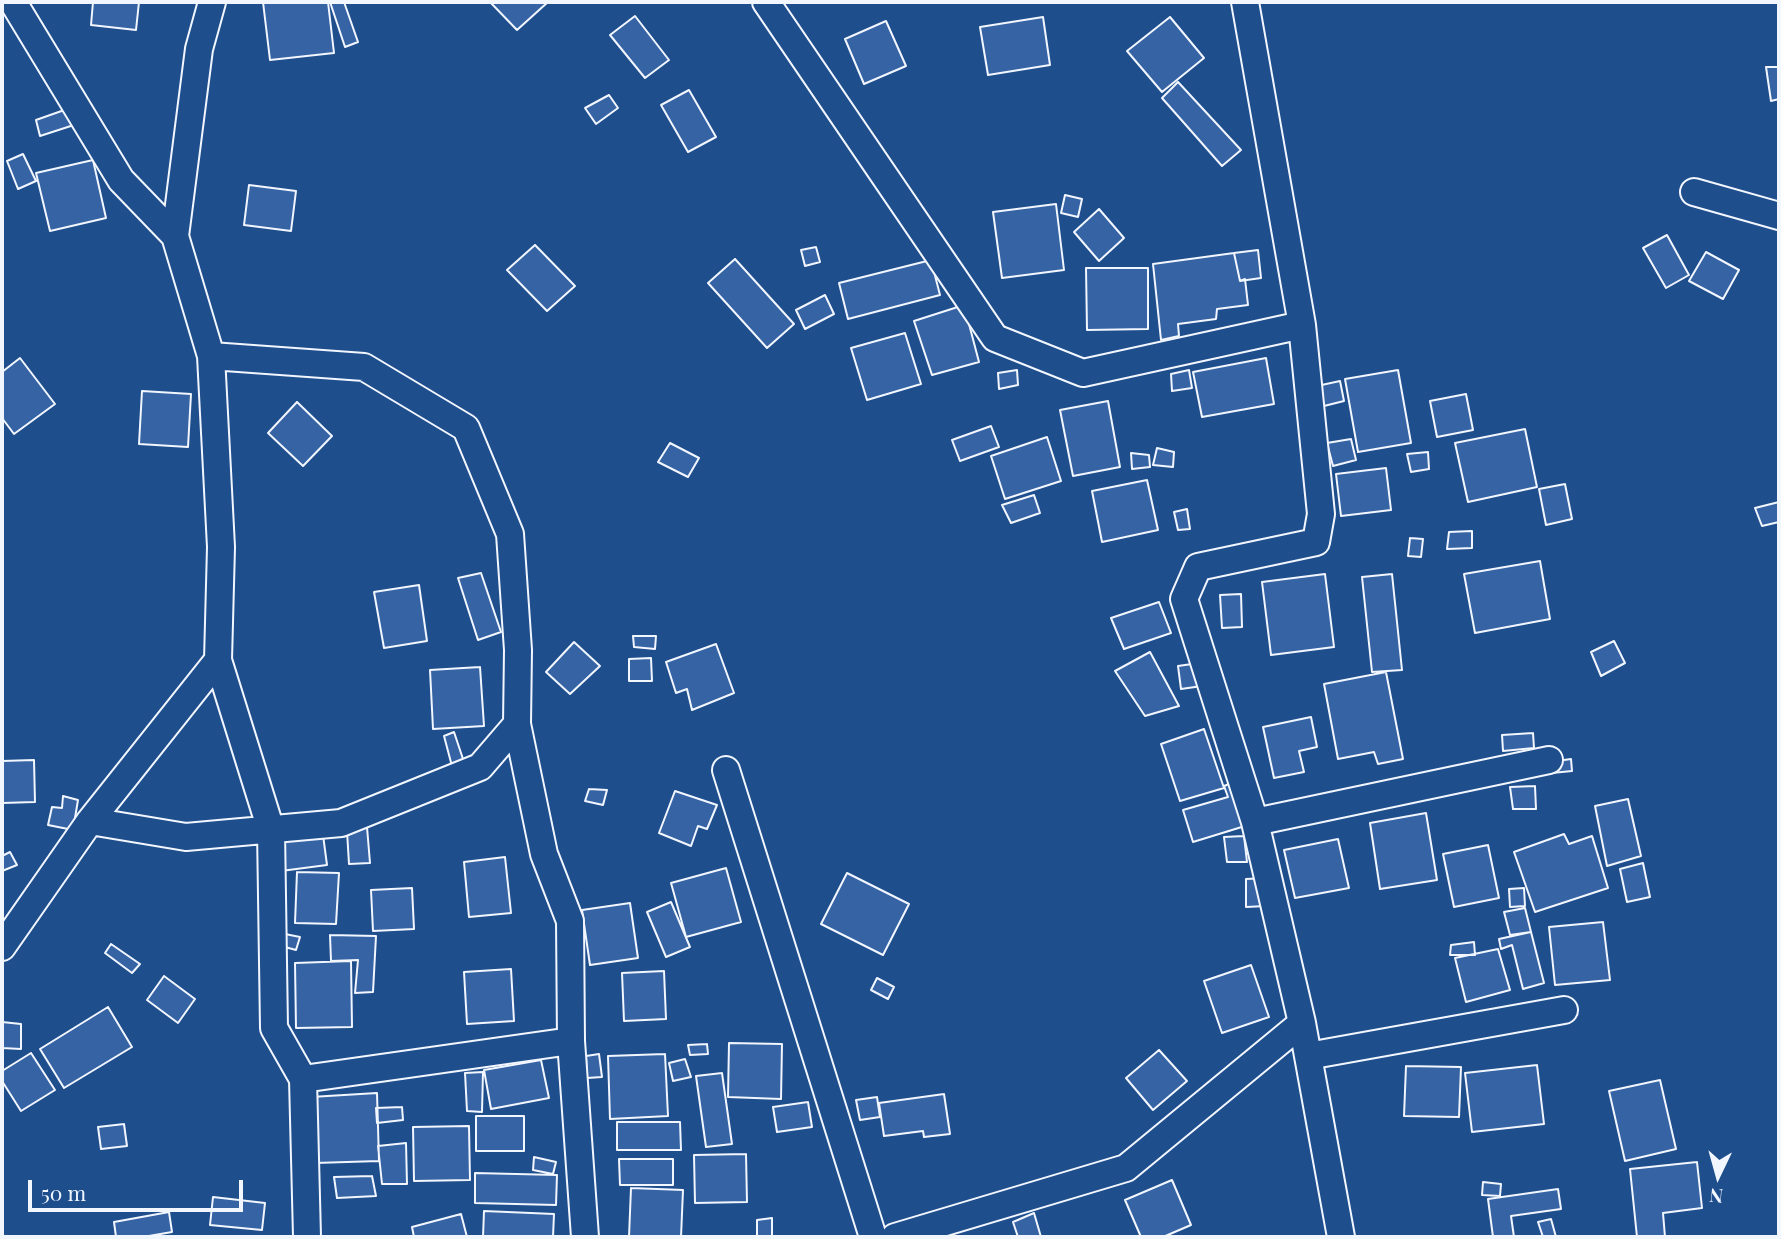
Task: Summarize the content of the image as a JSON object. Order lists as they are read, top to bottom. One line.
{"scale_bar":"50 m","north":"bottom"}
